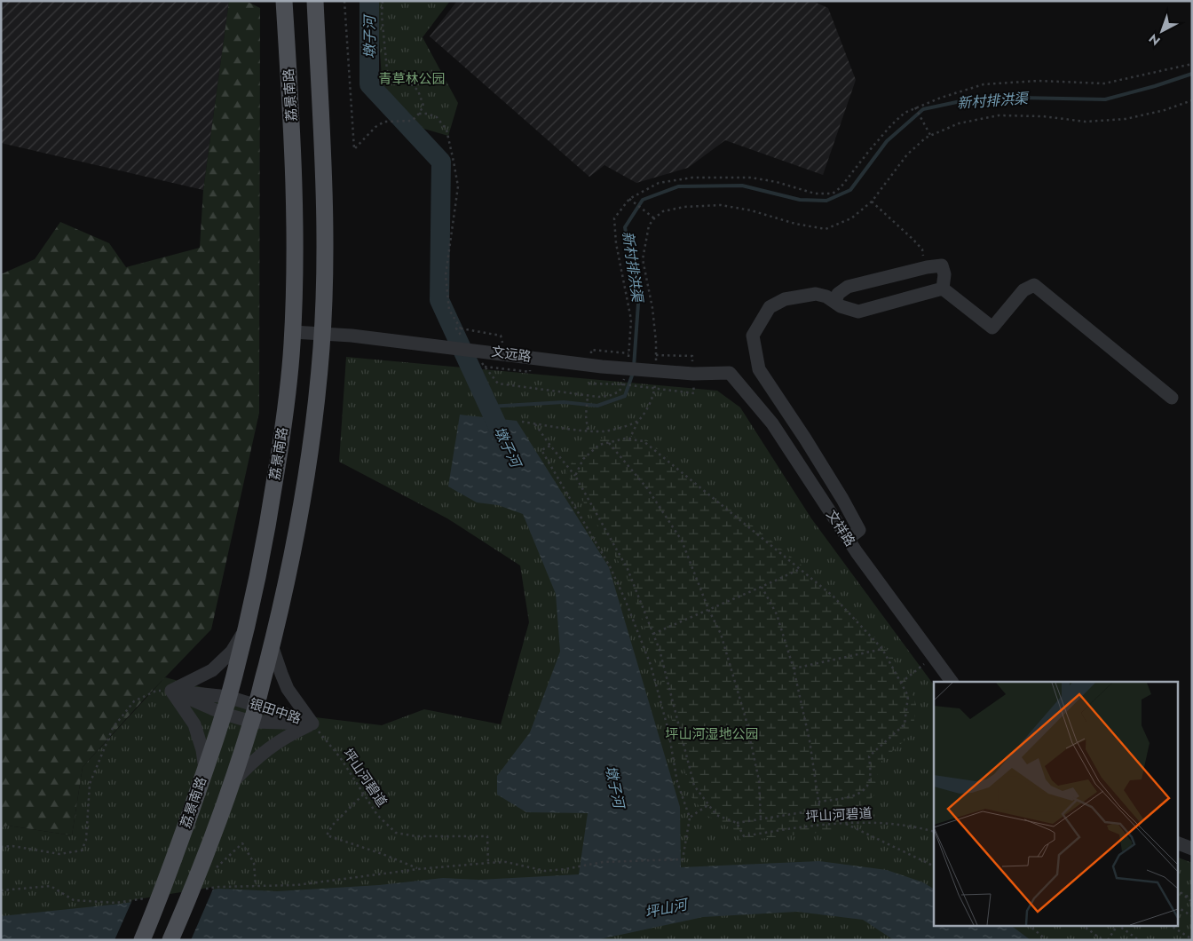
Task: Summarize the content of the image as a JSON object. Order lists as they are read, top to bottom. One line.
{"streets":{"main road":["荔景南路"],"street":["文远路","文祥路","银田中路"],"path":["坪山河碧道"]},"crossings":[["荔景南路","文远路"],["荔景南路","银田中路"],["文远路","文祥路"],["银田中路","坪山河碧道"]],"water":["墩子河","新村排洪渠","坪山河"],"parks":["青草林公园","坪山河湿地公园"],"north":"bottom left"}
